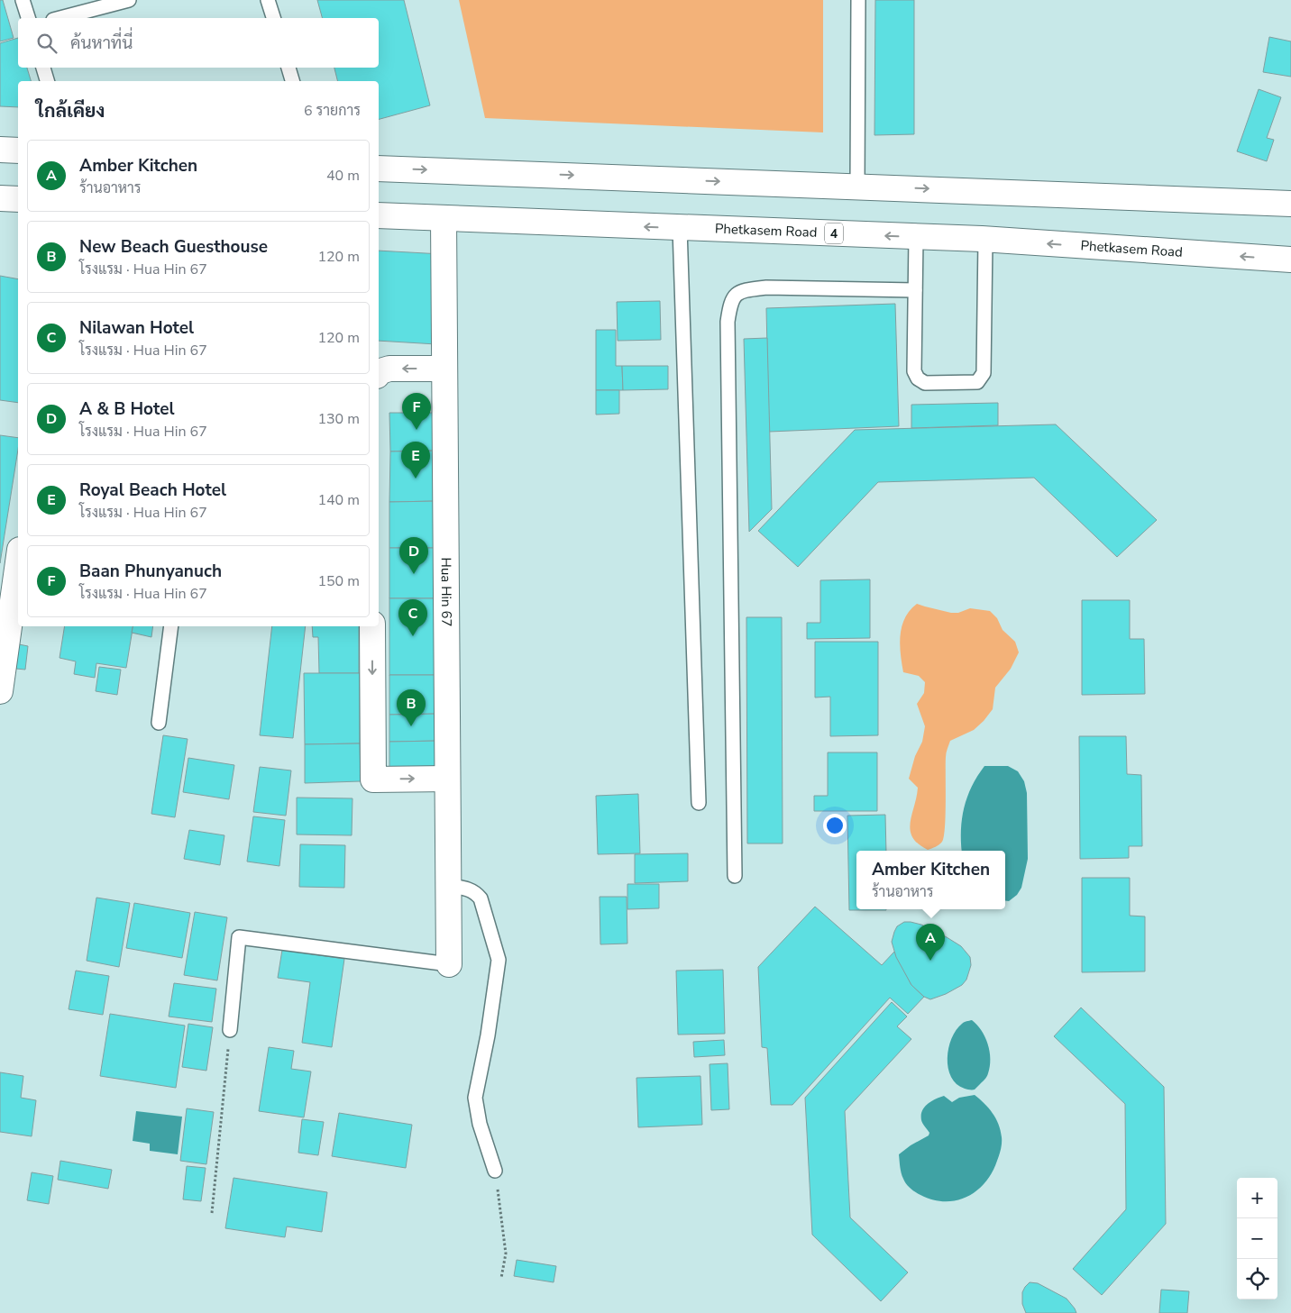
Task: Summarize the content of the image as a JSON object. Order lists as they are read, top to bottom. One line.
{"streets":{"main road":["Phetkasem Road","4","Hua Hin 67"]},"crossings":[["Phetkasem Road","Hua Hin 67"]],"page":{"search":"ค้นหาที่นี่","heading":["ใกล้เคียง","6 รายการ"],"list":[{"mark":"A","name":"Amber Kitchen","note":"ร้านอาหาร","value":"40 m"},{"mark":"B","name":"New Beach Guesthouse","note":"โรงแรม · Hua Hin 67","value":"120 m"},{"mark":"C","name":"Nilawan Hotel","note":"โรงแรม · Hua Hin 67","value":"120 m"},{"mark":"D","name":"A & B Hotel","note":"โรงแรม · Hua Hin 67","value":"130 m"},{"mark":"E","name":"Royal Beach Hotel","note":"โรงแรม · Hua Hin 67","value":"140 m"},{"mark":"F","name":"Baan Phunyanuch","note":"โรงแรม · Hua Hin 67","value":"150 m"}],"pins":["F","E","D","C","B","A"],"popup":["Amber Kitchen","ร้านอาหาร"],"map_buttons":["+","−"]}}
